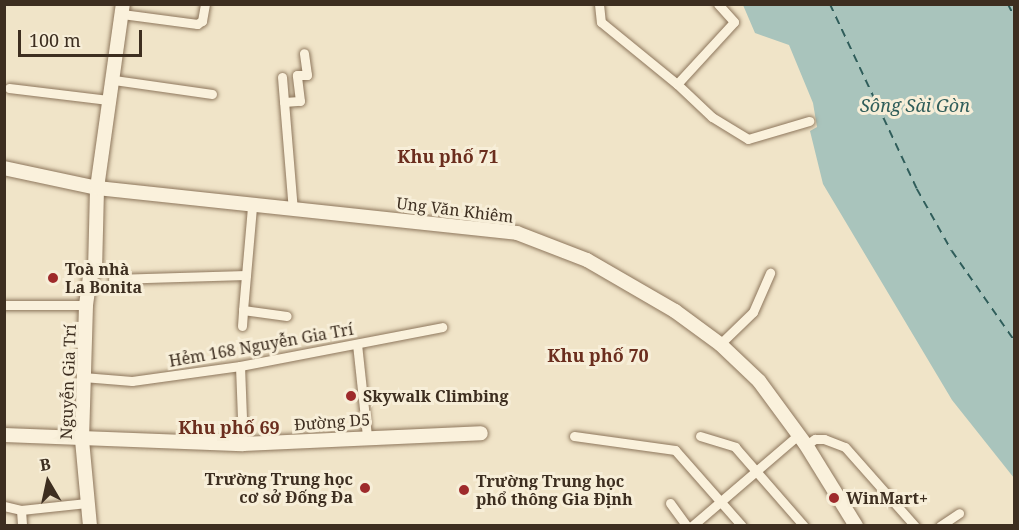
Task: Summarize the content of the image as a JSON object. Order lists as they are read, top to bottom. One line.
{"streets":{"street":["Ung Văn Khiêm","Hẻm 168 Nguyễn Gia Trí","Nguyễn Gia Trí","Đường D5"]},"crossings":[["Ung Văn Khiêm","Nguyễn Gia Trí"],["Hẻm 168 Nguyễn Gia Trí","Nguyễn Gia Trí"],["Nguyễn Gia Trí","Đường D5"]],"districts":["Khu phố 71","Khu phố 70","Khu phố 69"],"water":["Sông Sài Gòn"],"places":["Toà nhà La Bonita","Skywalk Climbing","Trường Trung học cơ sở Đống Đa","Trường Trung học phổ thông Gia Định","WinMart+"],"scale_bar":"100 m","north":"top"}
